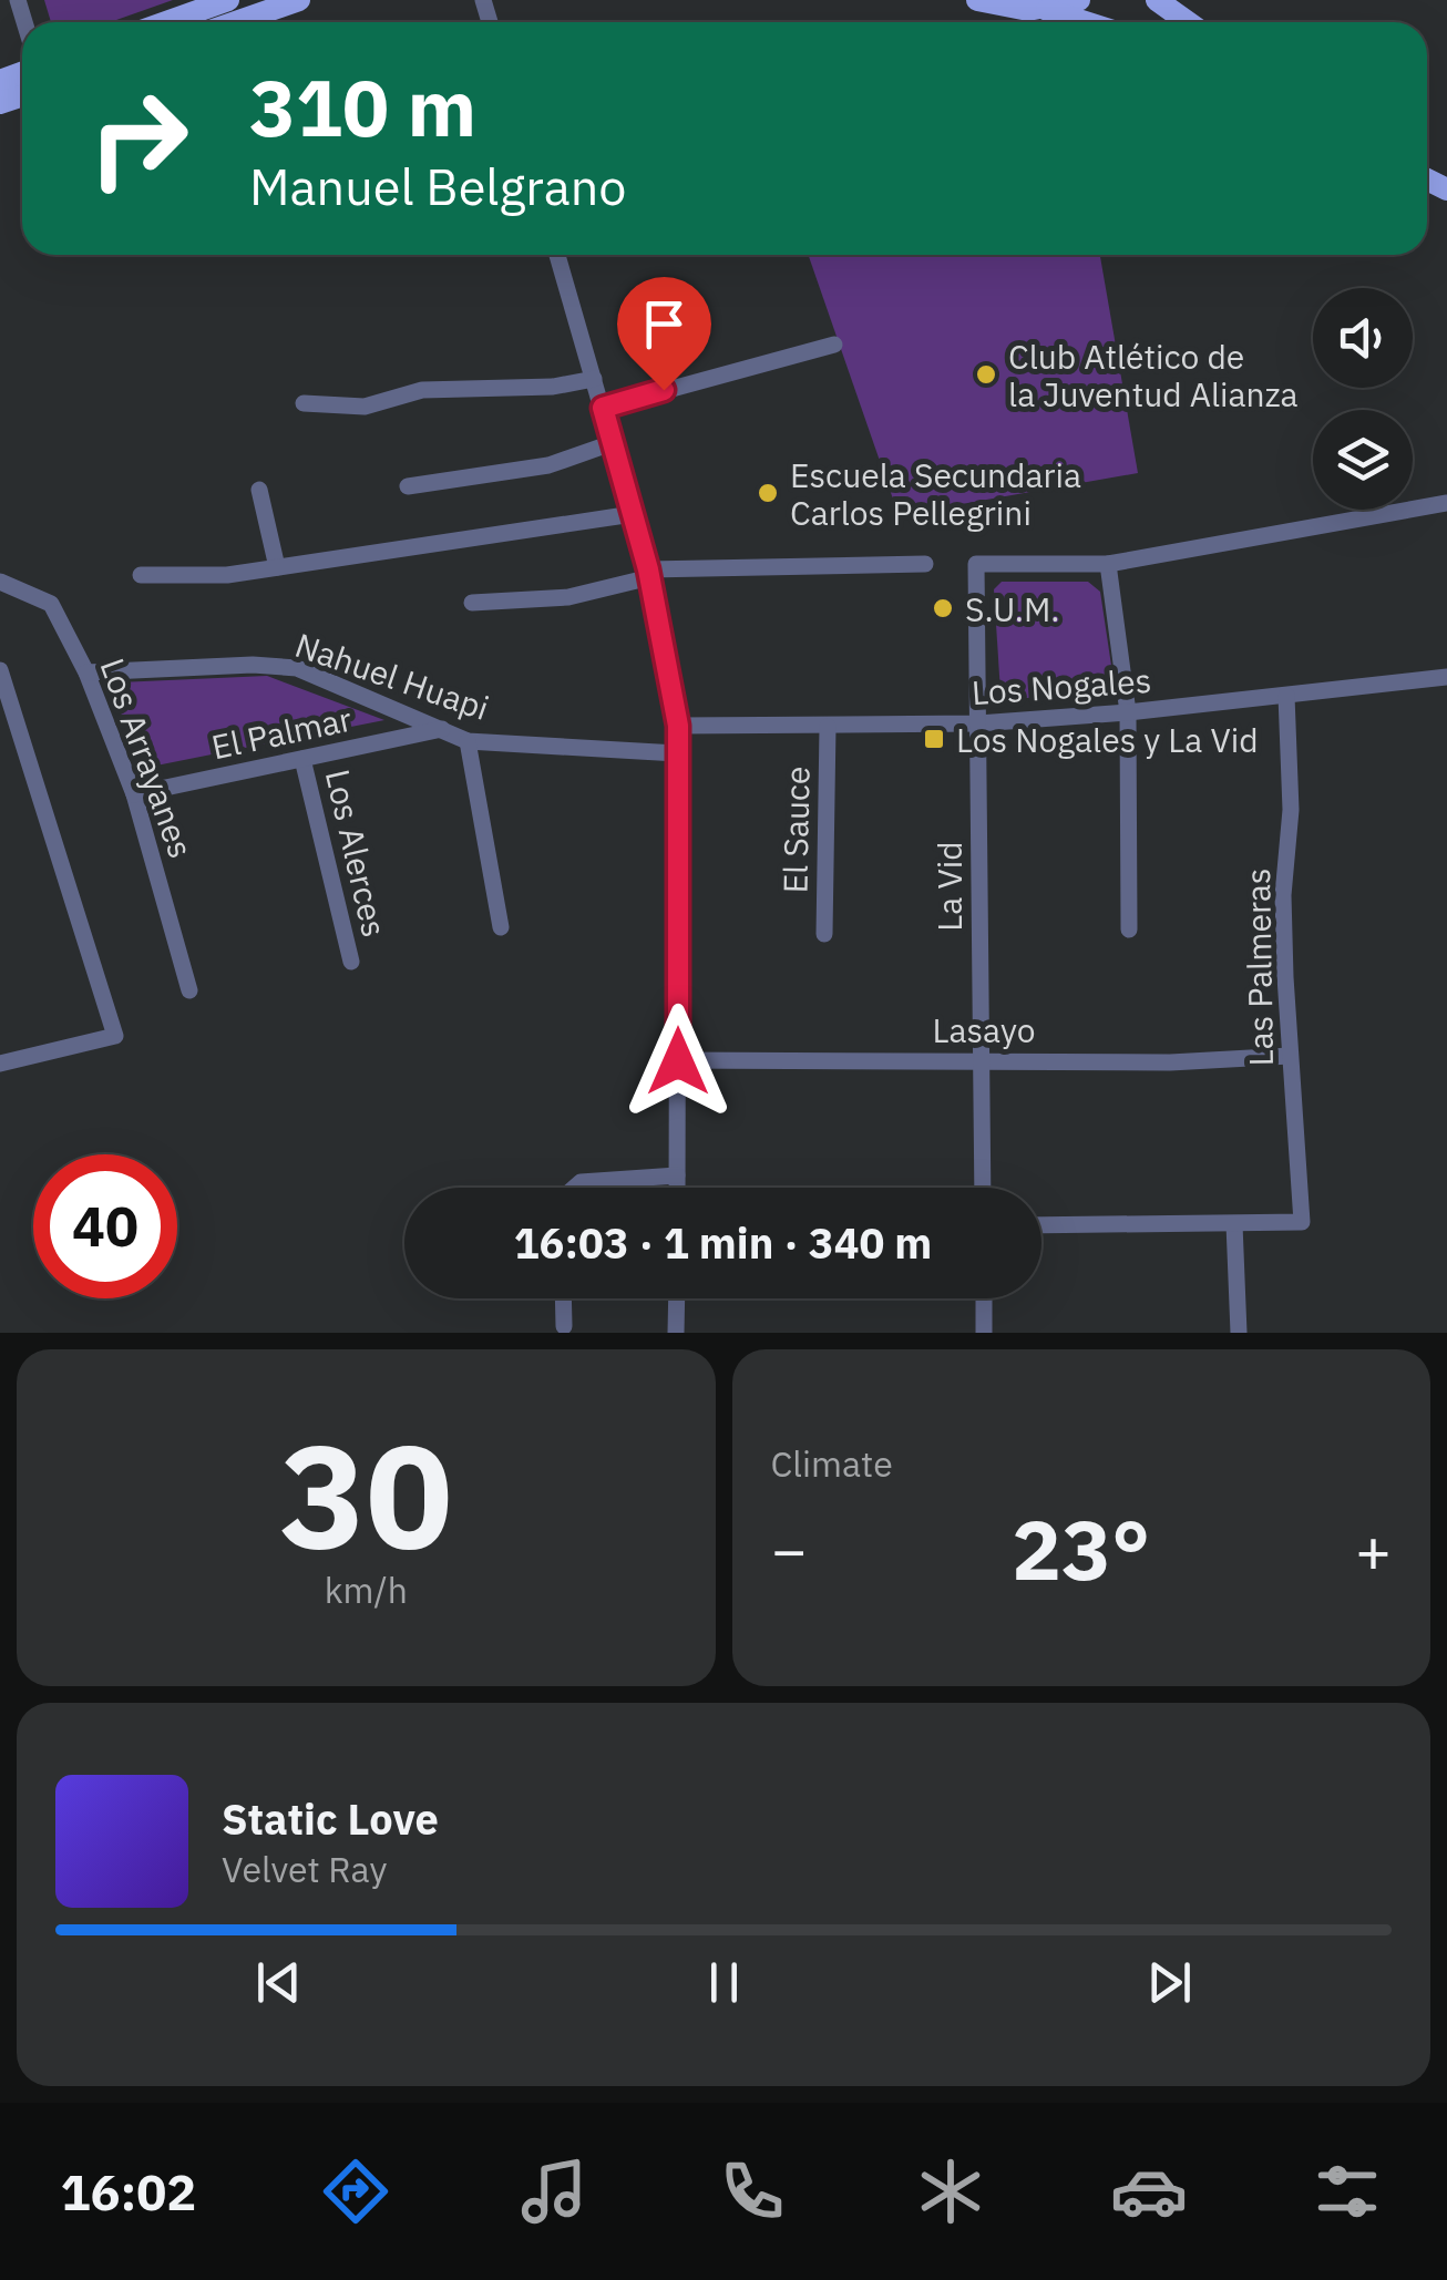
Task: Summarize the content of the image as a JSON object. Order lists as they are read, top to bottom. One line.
{"streets":{"street":["Nahuel Huapi","Los Nogales","El Palmar","Los Arrayanes","El Sauce","Los Alerces","La Vid","Las Palmeras","Lasayo"]},"crossings":[["Nahuel Huapi","El Palmar"],["Nahuel Huapi","Los Arrayanes"],["Los Nogales","El Sauce"],["Los Nogales","La Vid"],["Los Nogales","Las Palmeras"],["El Palmar","Los Arrayanes"],["El Palmar","Los Alerces"],["La Vid","Lasayo"],["Las Palmeras","Lasayo"]],"places":{"other":["Club Atlético de la Juventud Alianza","Escuela Secundaria Carlos Pellegrini","S.U.M."],"transit":["Los Nogales y La Vid"]},"page":{"turn":["310 m","Manuel Belgrano"],"limit":"40","trip":"16:03 · 1 min · 340 m","tile":[["30","km/h"],"Climate"],"heat":["−","23°","+"],"song":["Static Love","Velvet Ray"],"tabs":"16:02"}}
